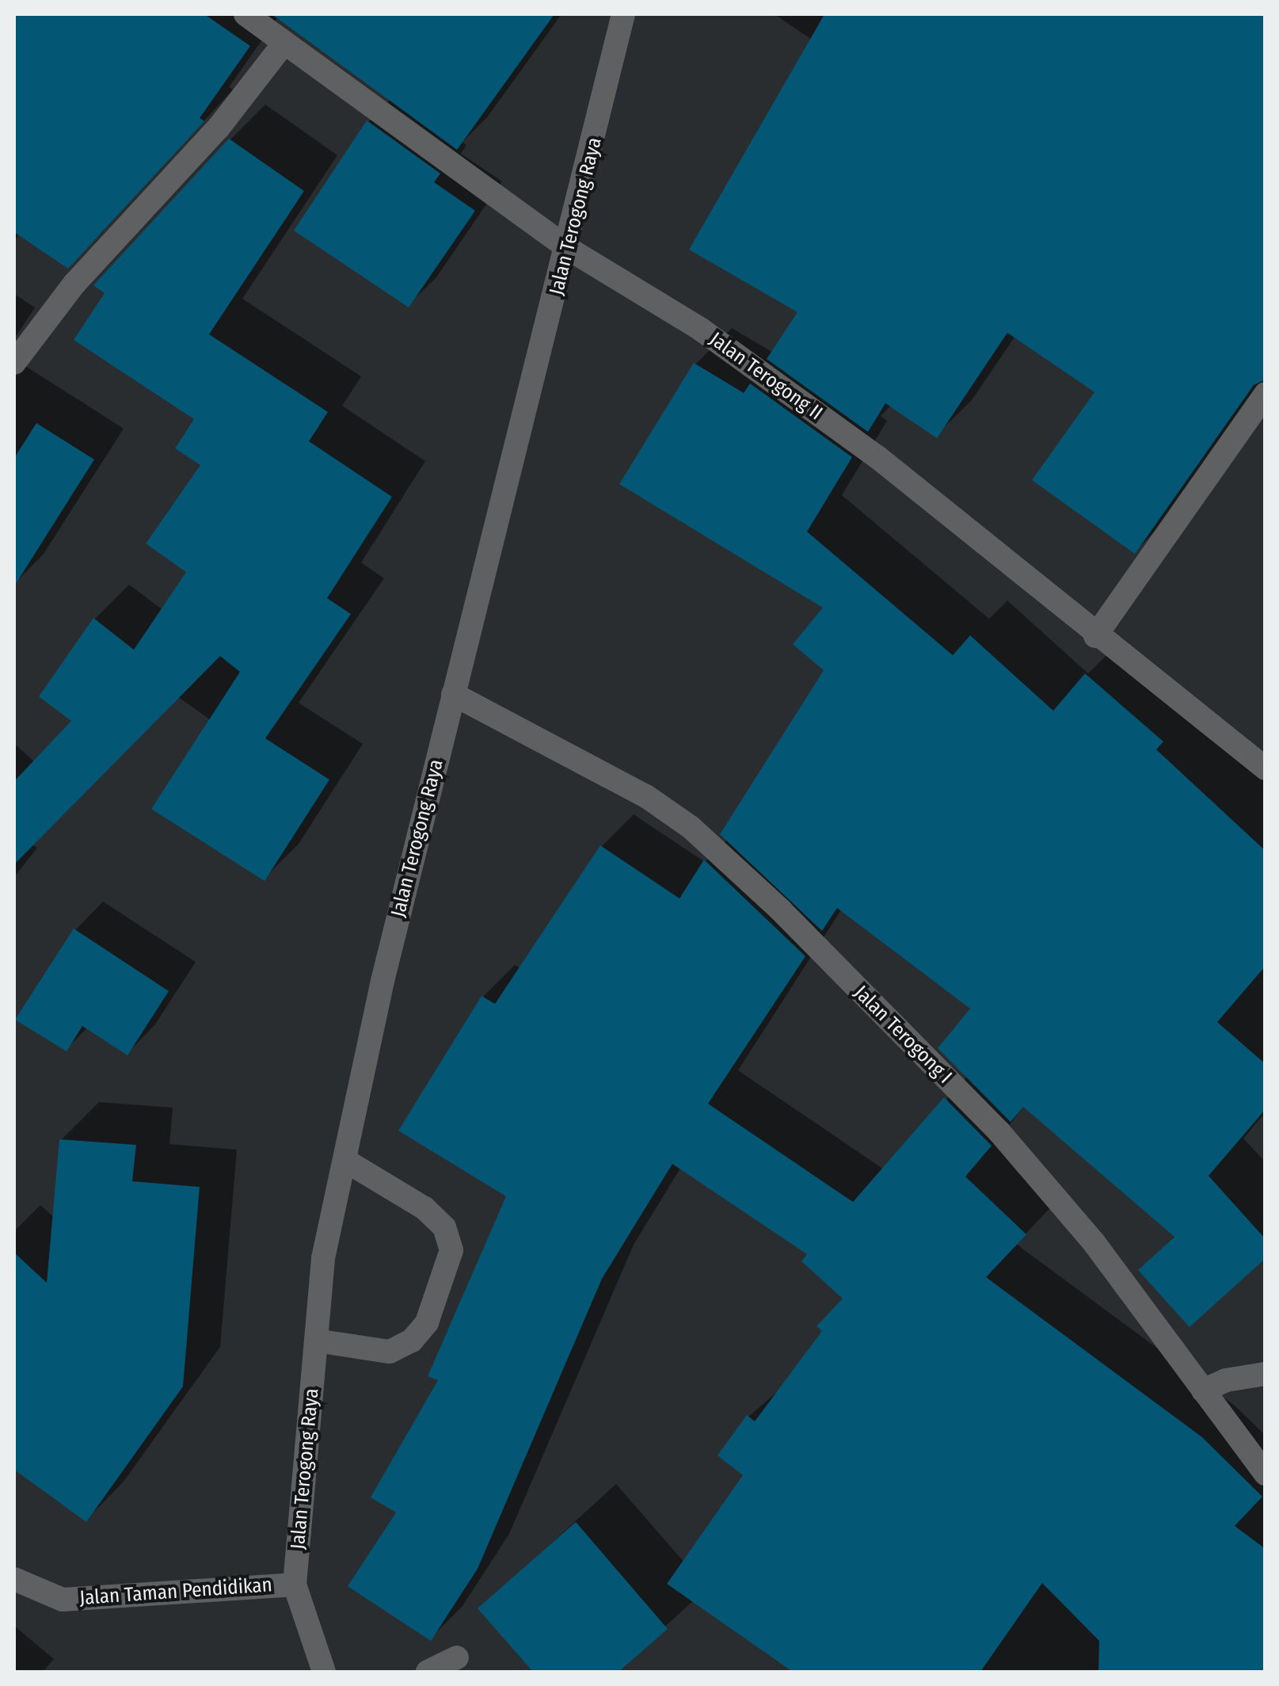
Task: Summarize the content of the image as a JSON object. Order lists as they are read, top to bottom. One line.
{"streets":{"street":["Jalan Terogong Raya","Jalan Terogong II","Jalan Terogong I","Jalan Taman Pendidikan"]},"crossings":[["Jalan Terogong Raya","Jalan Terogong II"],["Jalan Terogong Raya","Jalan Terogong I"],["Jalan Terogong Raya","Jalan Taman Pendidikan"]]}
